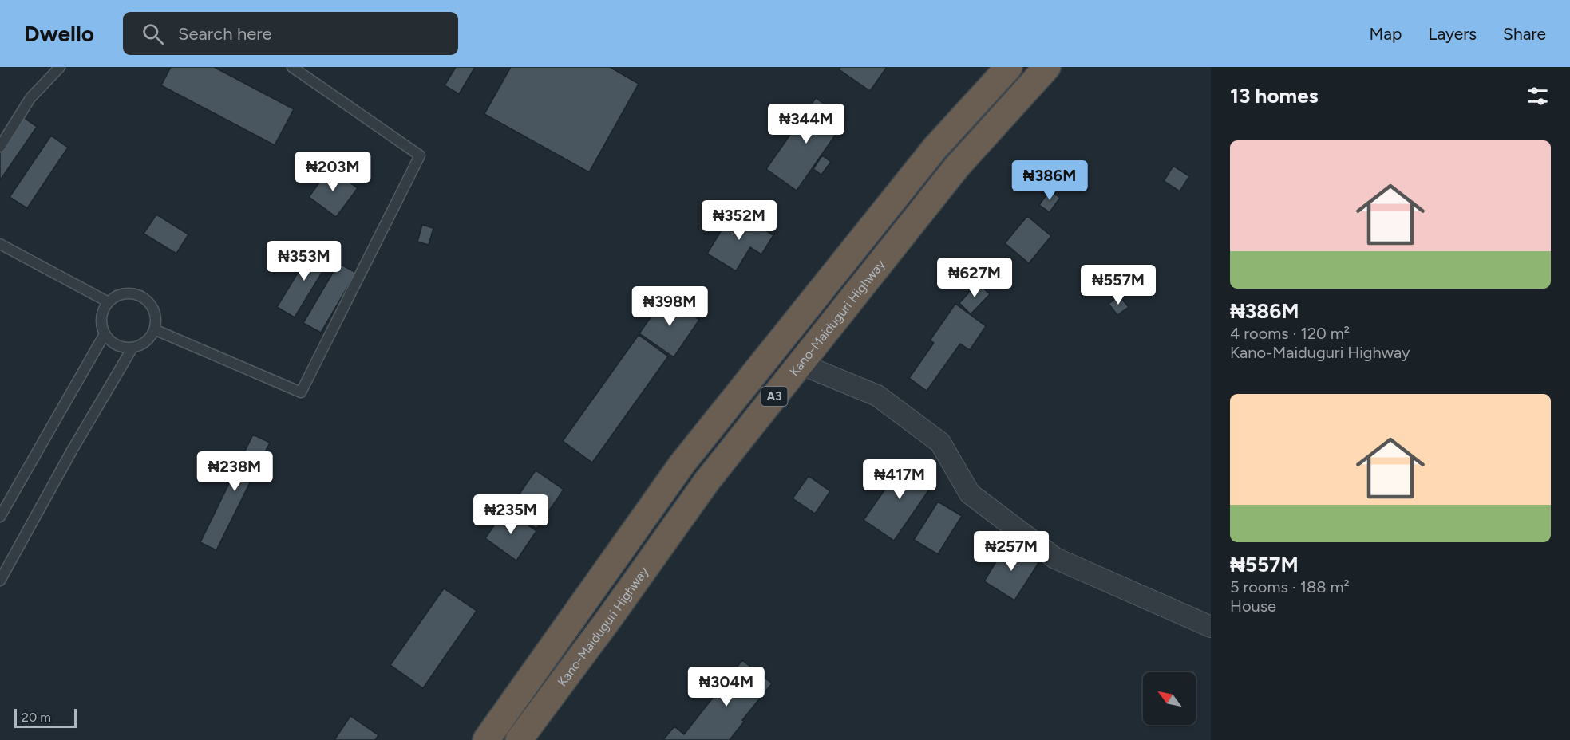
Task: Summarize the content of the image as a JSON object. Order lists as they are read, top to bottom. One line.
{"streets":{"highway":["Kano-Maiduguri Highway","A3"]},"scale_bar":"20 m","north":"top left","page":{"header":"Dwello","search":"Search here","nav":["Map","Layers","Share"],"heading":"13 homes","price":["₦344M","₦203M","₦386M","₦352M","₦353M","₦627M","₦557M","₦398M","₦238M","₦417M","₦235M","₦257M","₦304M"],"list":[{"name":"₦386M","note":"4 rooms · 120 m² · Kano-Maiduguri Highway"},{"name":"₦557M","note":"5 rooms · 188 m² · House"}],"scale":"20 m"}}
